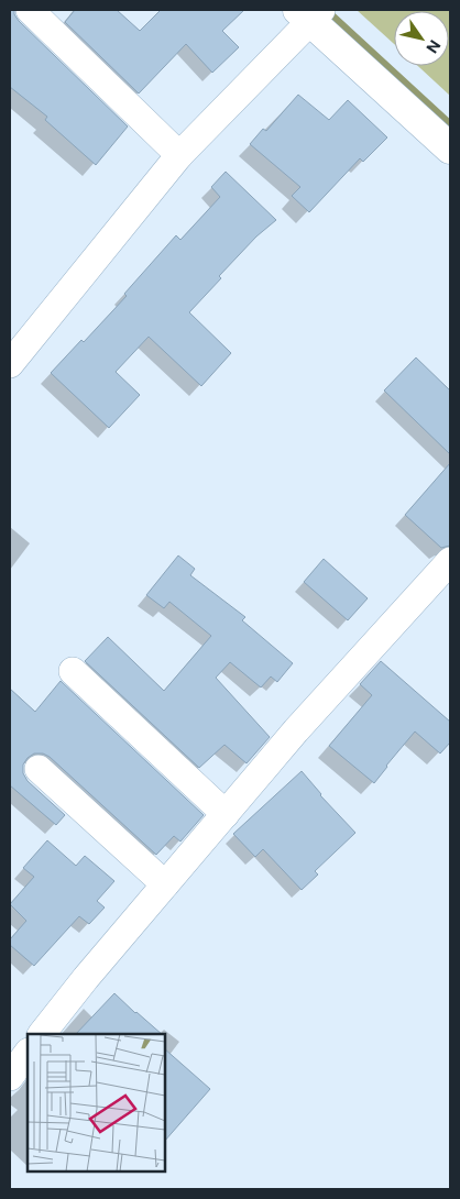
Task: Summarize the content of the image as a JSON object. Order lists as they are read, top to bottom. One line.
{"north":"bottom right"}
